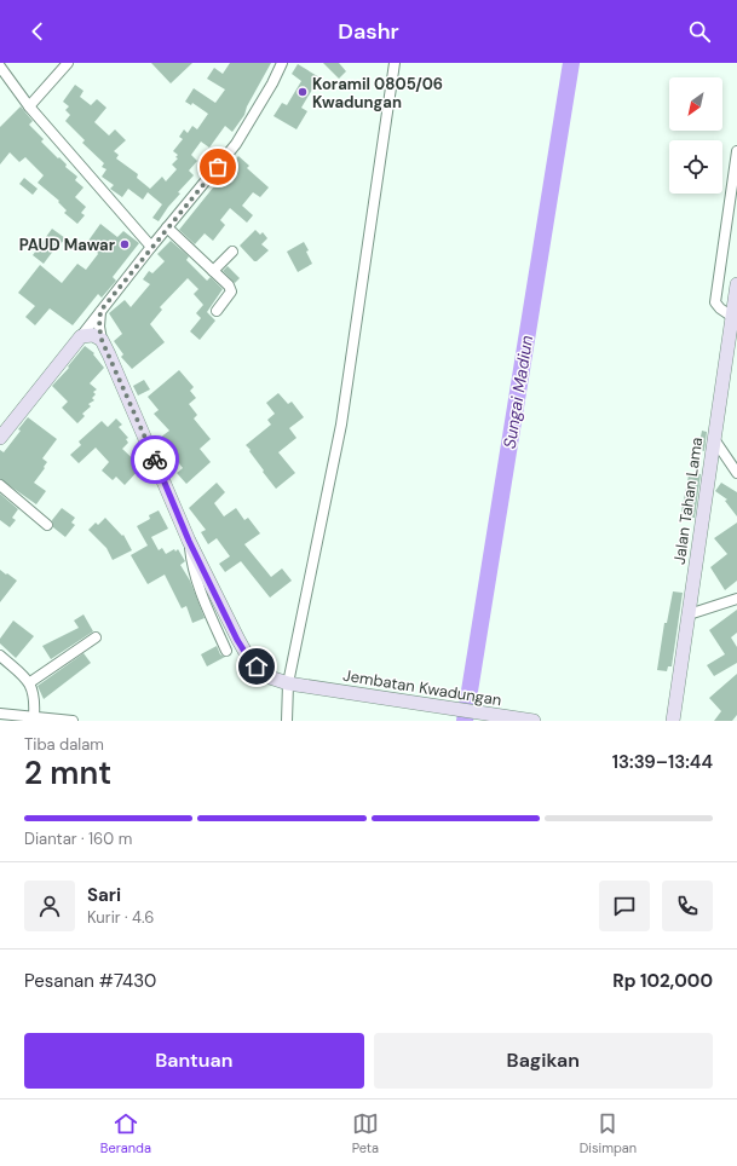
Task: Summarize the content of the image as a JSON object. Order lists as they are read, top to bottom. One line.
{"streets":{"main road":["Jalan Tahan Lama","Jembatan Kwadungan"]},"water":["Sungai Madiun"],"places":["Koramil 0805/06 Kwadungan","PAUD Mawar"],"north":"bottom left","page":{"header":"Dashr","heading":["2 mnt","Tiba dalam","13:39–13:44"],"panel":["Sari","Kurir · 4.6","Pesanan #7430","Rp 102,000"],"bar":"Diantar · 160 m","buttons":["Bantuan","Bagikan"],"tabs":["Beranda","Peta","Disimpan"]}}
